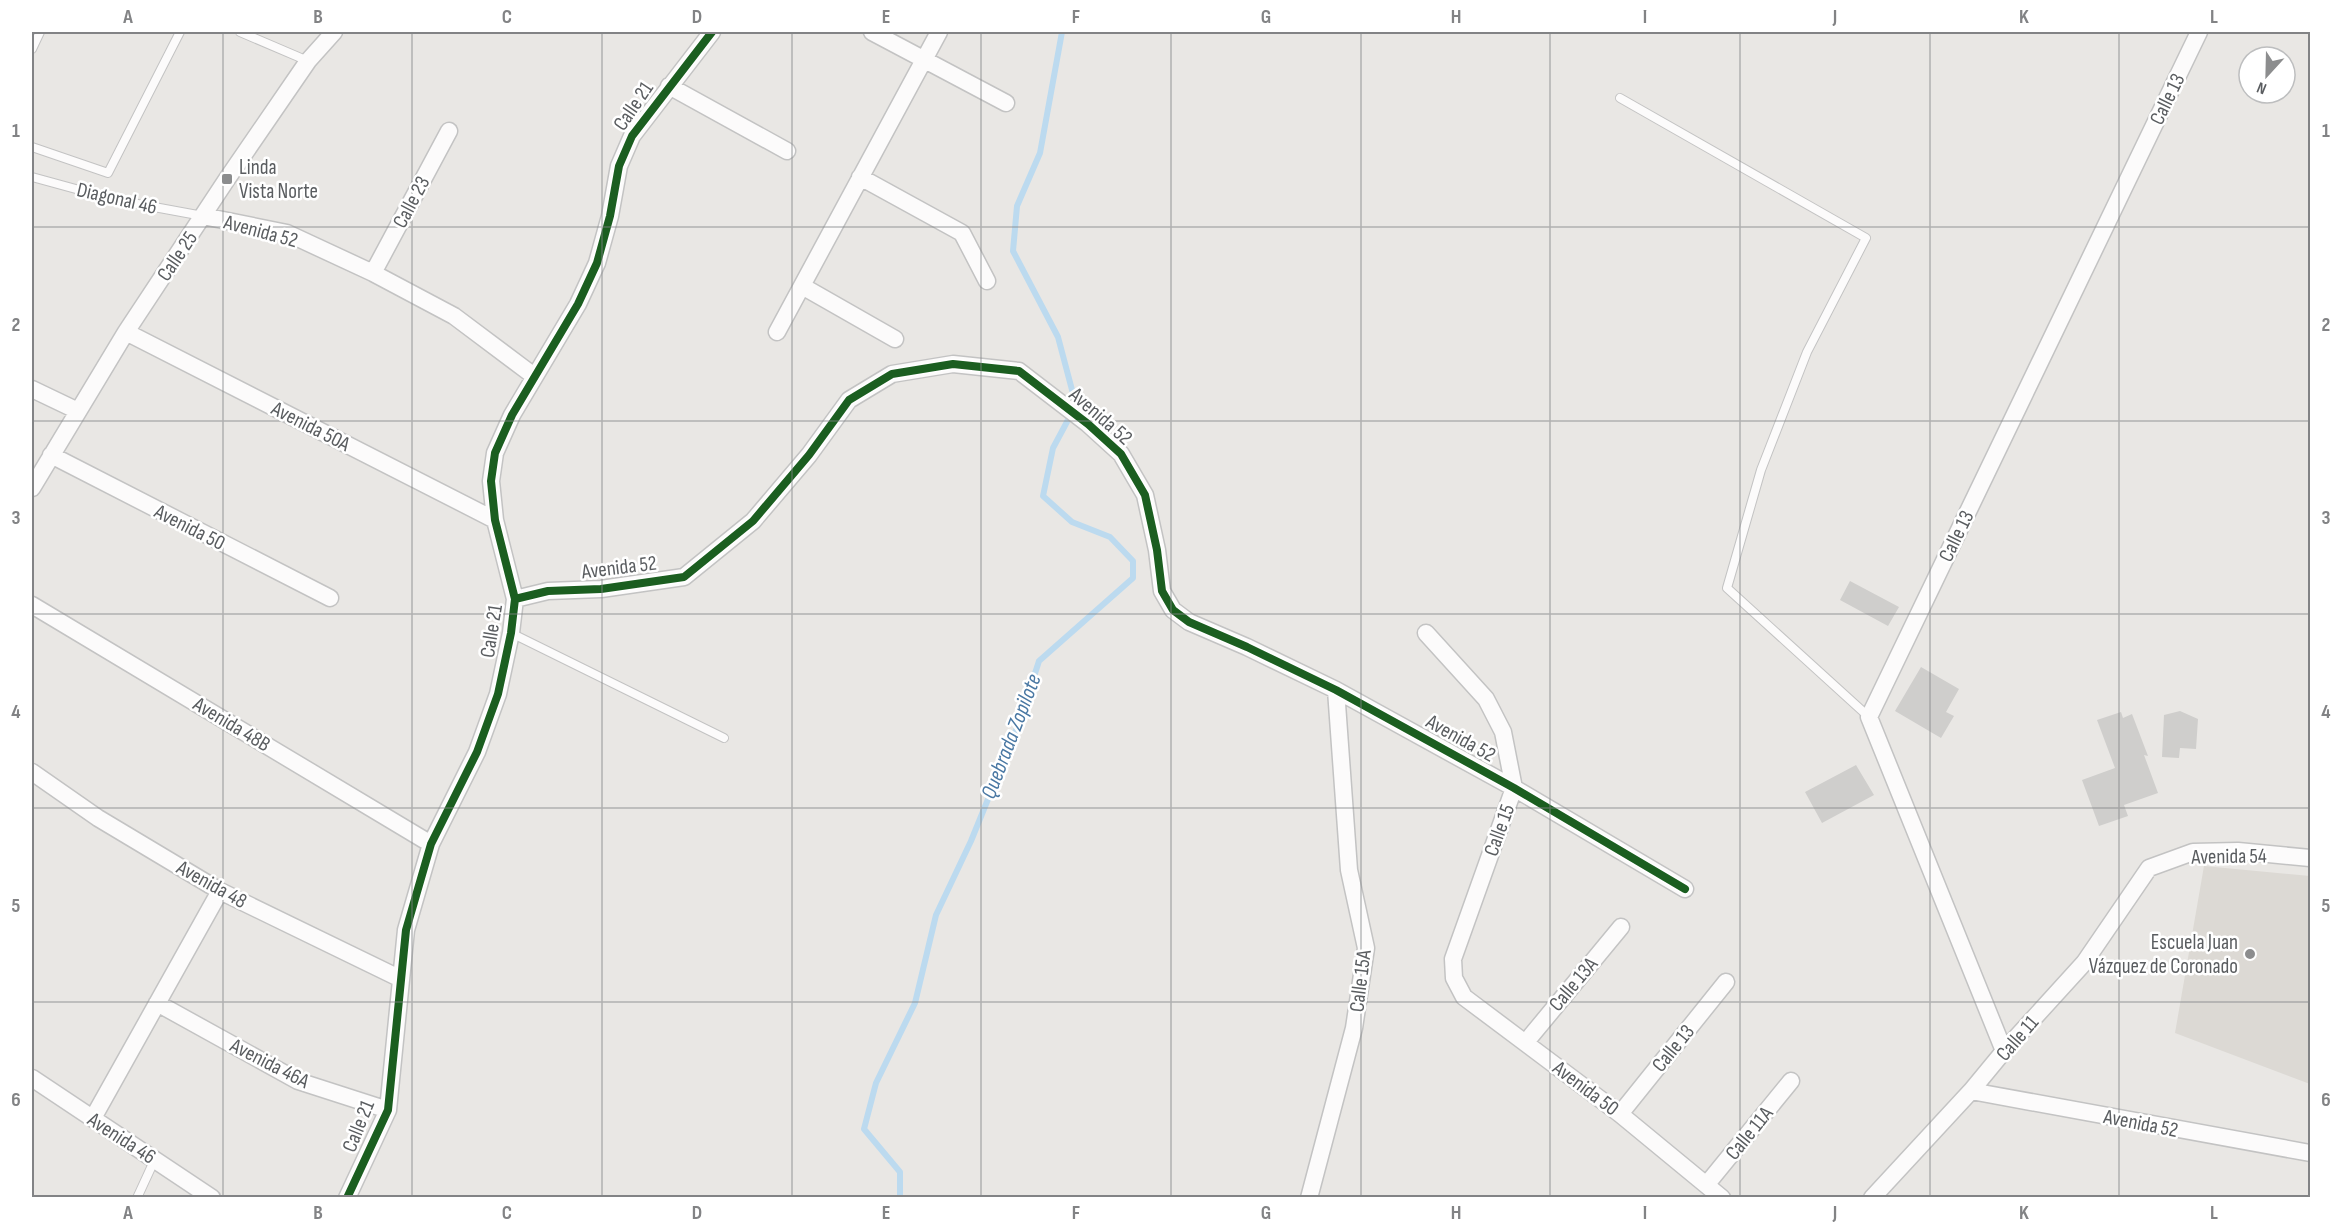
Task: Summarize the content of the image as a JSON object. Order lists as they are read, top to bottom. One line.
{"streets":{"street":["Calle 13","Calle 21","Calle 23","Avenida 52","Calle 25","Avenida 50A","Avenida 50","Avenida 48B","Calle 15","Avenida 54","Avenida 48","Calle 15A","Calle 13A","Calle 11","Avenida 46A","Calle 11A","Avenida 46"],"lane":["Diagonal 46"]},"crossings":[["Calle 13","Avenida 50"],["Calle 21","Avenida 52"],["Calle 21","Avenida 50A"],["Calle 21","Avenida 48B"],["Calle 21","Avenida 48"],["Calle 21","Avenida 46A"],["Diagonal 46","Avenida 52"],["Diagonal 46","Calle 25"],["Calle 23","Avenida 52"],["Avenida 52","Calle 25"],["Avenida 52","Calle 15"],["Avenida 52","Calle 15A"],["Avenida 52","Calle 11"],["Calle 25","Avenida 50A"],["Calle 25","Avenida 50"],["Avenida 50","Calle 15"],["Avenida 50","Calle 13A"],["Avenida 50","Calle 11A"],["Avenida 54","Calle 11"]],"water":["Quebrada Zopilote"],"places":{"transit":["Linda Vista Norte"],"other":["Escuela Juan Vázquez de Coronado"]},"north":"bottom","grid":{"columns":["A","B","C","D","E","F","G","H","I","J","K","L"],"rows":["1","2","3","4","5","6"]}}
